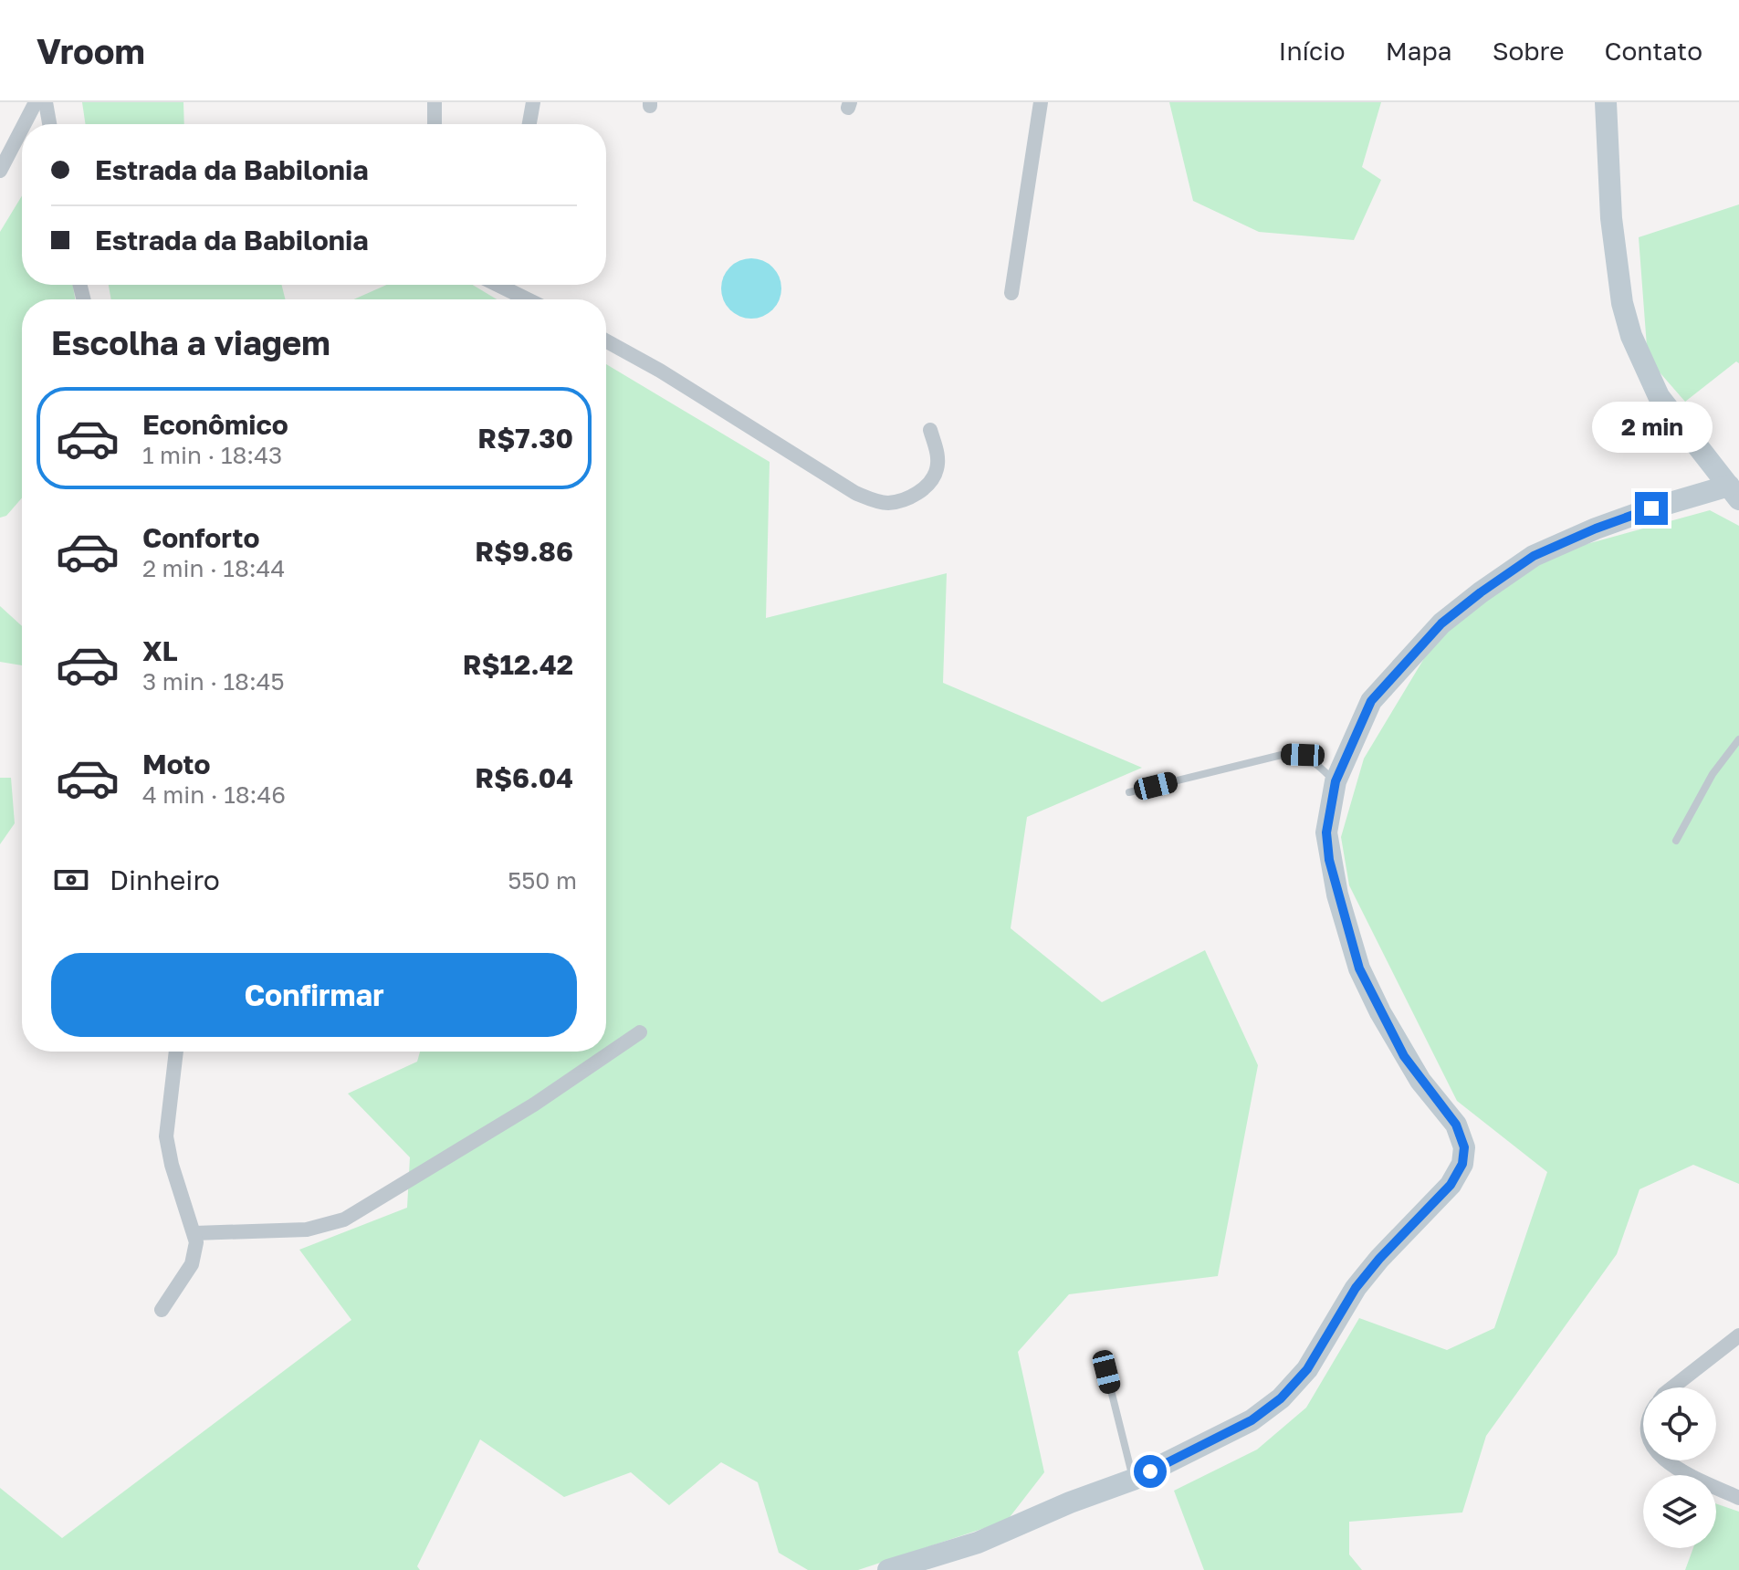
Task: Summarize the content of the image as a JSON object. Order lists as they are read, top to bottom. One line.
{"page":{"header":"Vroom","nav":["Início","Mapa","Sobre","Contato"],"banner":["Estrada da Babilonia","Estrada da Babilonia"],"heading":"Escolha a viagem","list":[{"name":"Econômico","note":"1 min · 18:43","value":"R$7.30"},{"name":"Conforto","note":"2 min · 18:44","value":"R$9.86"},{"name":"XL","note":"3 min · 18:45","value":"R$12.42"},{"name":"Moto","note":"4 min · 18:46","value":"R$6.04"}],"bubble":"2 min","pay":["Dinheiro","550 m"],"buttons":"Confirmar"}}
